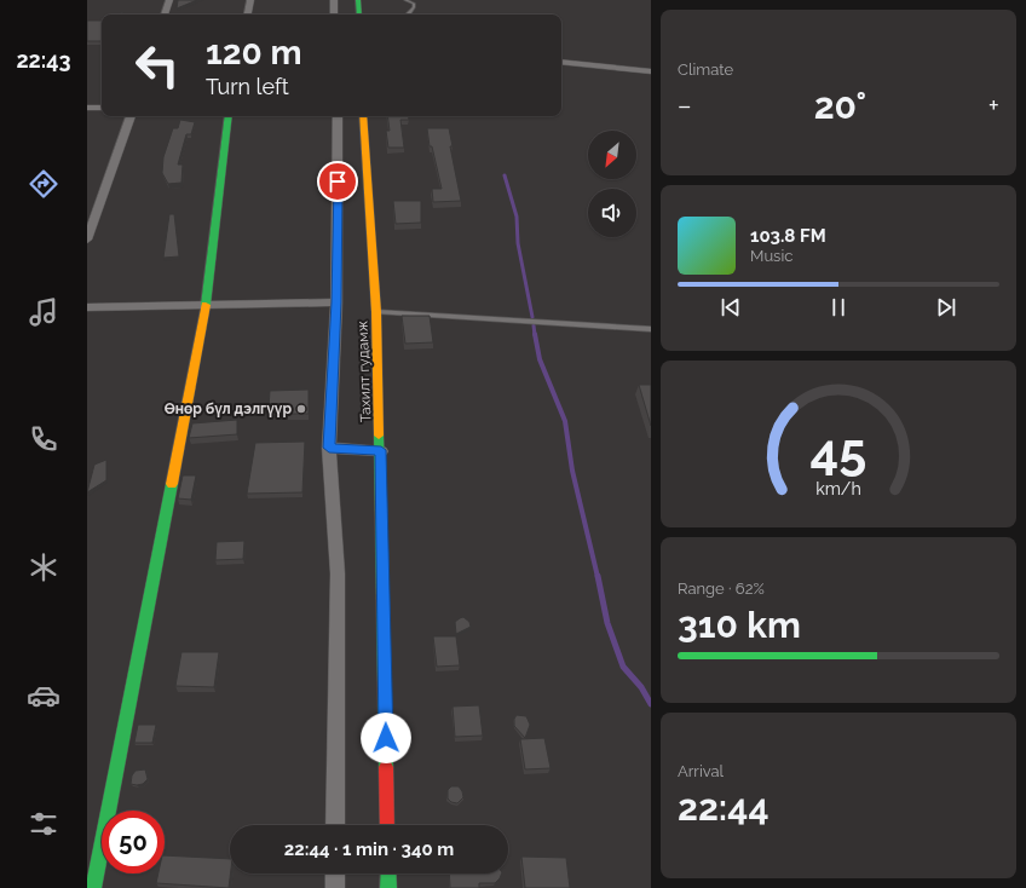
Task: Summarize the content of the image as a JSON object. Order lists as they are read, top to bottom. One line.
{"streets":{"main road":["Тахилт гудамж"]},"places":["Өнөр бүл дэлгүүр"],"north":"bottom left","page":{"tabs":"22:43","tile":["Climate",["Range · 62%","310 km"],["Arrival","22:44"]],"turn":["120 m","Turn left"],"heat":["−","20°","+"],"song":["103.8 FM","Music"],"limit":"50","trip":"22:44 · 1 min · 340 m","gauge":["45","km/h"]}}
